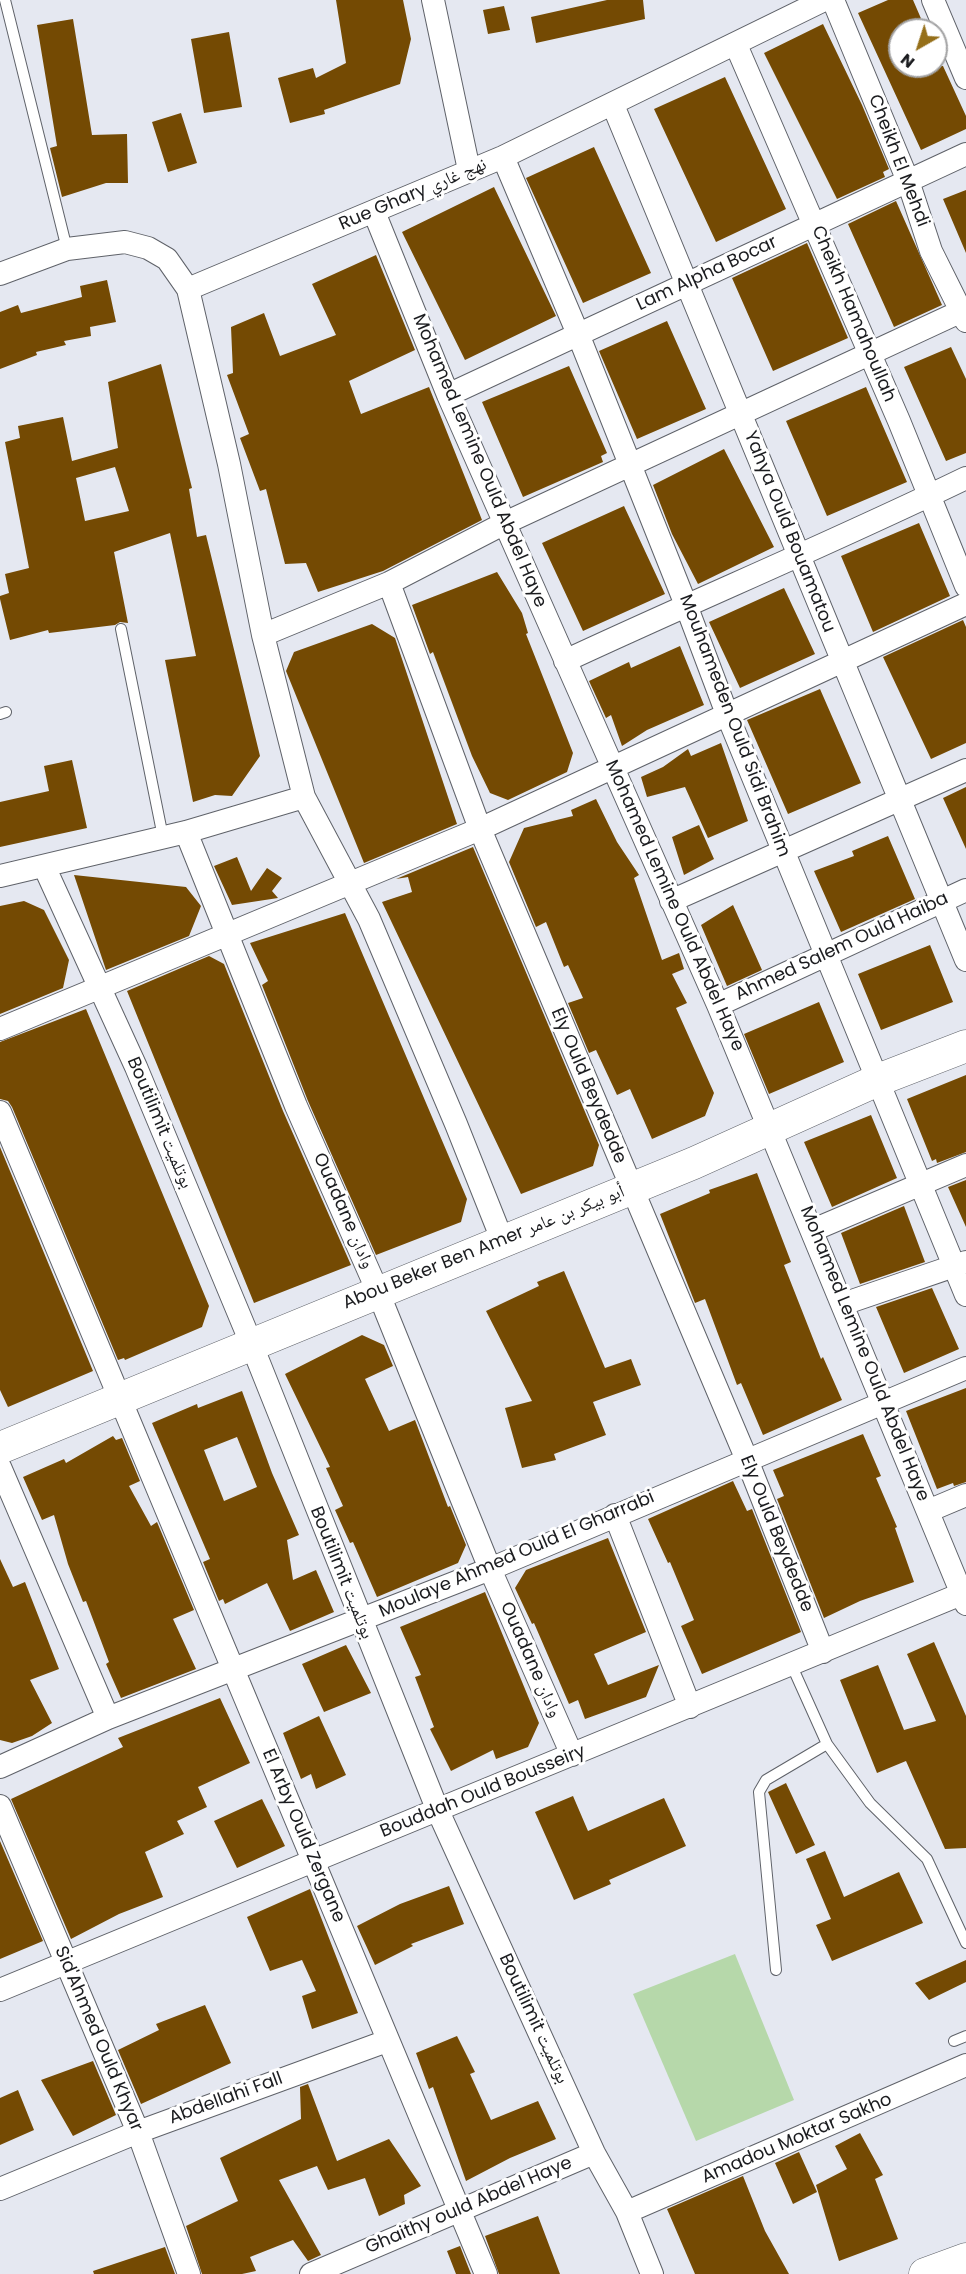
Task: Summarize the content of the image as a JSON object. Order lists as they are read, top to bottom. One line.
{"streets":{"street":["Cheikh El Mehdi","Rue Ghary نهج غاري","Lam Alpha Bocar","Cheikh Hamahoullah","Mohamed Lemine Ould Abdel Haye","Yahya Ould Bouamatou","Mouhameden Ould Sidi Brahim","Ahmed Salem Ould Haiba","Ely Ould Beydedde","Boutilimit بوتلميت","Ouadane وادان","Abou Beker Ben Amer أبو بيكر بن عامر","Moulaye Ahmed Ould El Gharrabi","Bouddah Ould Bousseiry","El Arby Ould Zergane","Sid'Ahmed Ould Khyar","Abdellahi Fall","Amadou Moktar Sakho","Ghaithy ould Abdel Haye"]},"crossings":[["Cheikh El Mehdi","Lam Alpha Bocar"],["Rue Ghary نهج غاري","Cheikh Hamahoullah"],["Rue Ghary نهج غاري","Mohamed Lemine Ould Abdel Haye"],["Rue Ghary نهج غاري","Yahya Ould Bouamatou"],["Rue Ghary نهج غاري","Mouhameden Ould Sidi Brahim"],["Lam Alpha Bocar","Cheikh Hamahoullah"],["Lam Alpha Bocar","Mohamed Lemine Ould Abdel Haye"],["Lam Alpha Bocar","Yahya Ould Bouamatou"],["Lam Alpha Bocar","Mouhameden Ould Sidi Brahim"],["Mohamed Lemine Ould Abdel Haye","Ahmed Salem Ould Haiba"],["Mohamed Lemine Ould Abdel Haye","Abou Beker Ben Amer أبو بيكر بن عامر"],["Mohamed Lemine Ould Abdel Haye","Moulaye Ahmed Ould El Gharrabi"],["Mohamed Lemine Ould Abdel Haye","Bouddah Ould Bousseiry"],["Yahya Ould Bouamatou","Ahmed Salem Ould Haiba"],["Mouhameden Ould Sidi Brahim","Ahmed Salem Ould Haiba"],["Mouhameden Ould Sidi Brahim","Abou Beker Ben Amer أبو بيكر بن عامر"],["Ely Ould Beydedde","Abou Beker Ben Amer أبو بيكر بن عامر"],["Ely Ould Beydedde","Moulaye Ahmed Ould El Gharrabi"],["Ely Ould Beydedde","Bouddah Ould Bousseiry"],["Boutilimit بوتلميت","Abou Beker Ben Amer أبو بيكر بن عامر"],["Boutilimit بوتلميت","Moulaye Ahmed Ould El Gharrabi"],["Boutilimit بوتلميت","Bouddah Ould Bousseiry"],["Boutilimit بوتلميت","Amadou Moktar Sakho"],["Boutilimit بوتلميت","Ghaithy ould Abdel Haye"],["Ouadane وادان","Abou Beker Ben Amer أبو بيكر بن عامر"],["Ouadane وادان","Moulaye Ahmed Ould El Gharrabi"],["Ouadane وادان","Bouddah Ould Bousseiry"],["Abou Beker Ben Amer أبو بيكر بن عامر","El Arby Ould Zergane"],["Moulaye Ahmed Ould El Gharrabi","El Arby Ould Zergane"],["Bouddah Ould Bousseiry","El Arby Ould Zergane"],["Bouddah Ould Bousseiry","Sid'Ahmed Ould Khyar"],["El Arby Ould Zergane","Abdellahi Fall"],["El Arby Ould Zergane","Ghaithy ould Abdel Haye"],["Sid'Ahmed Ould Khyar","Abdellahi Fall"]],"north":"bottom left"}
